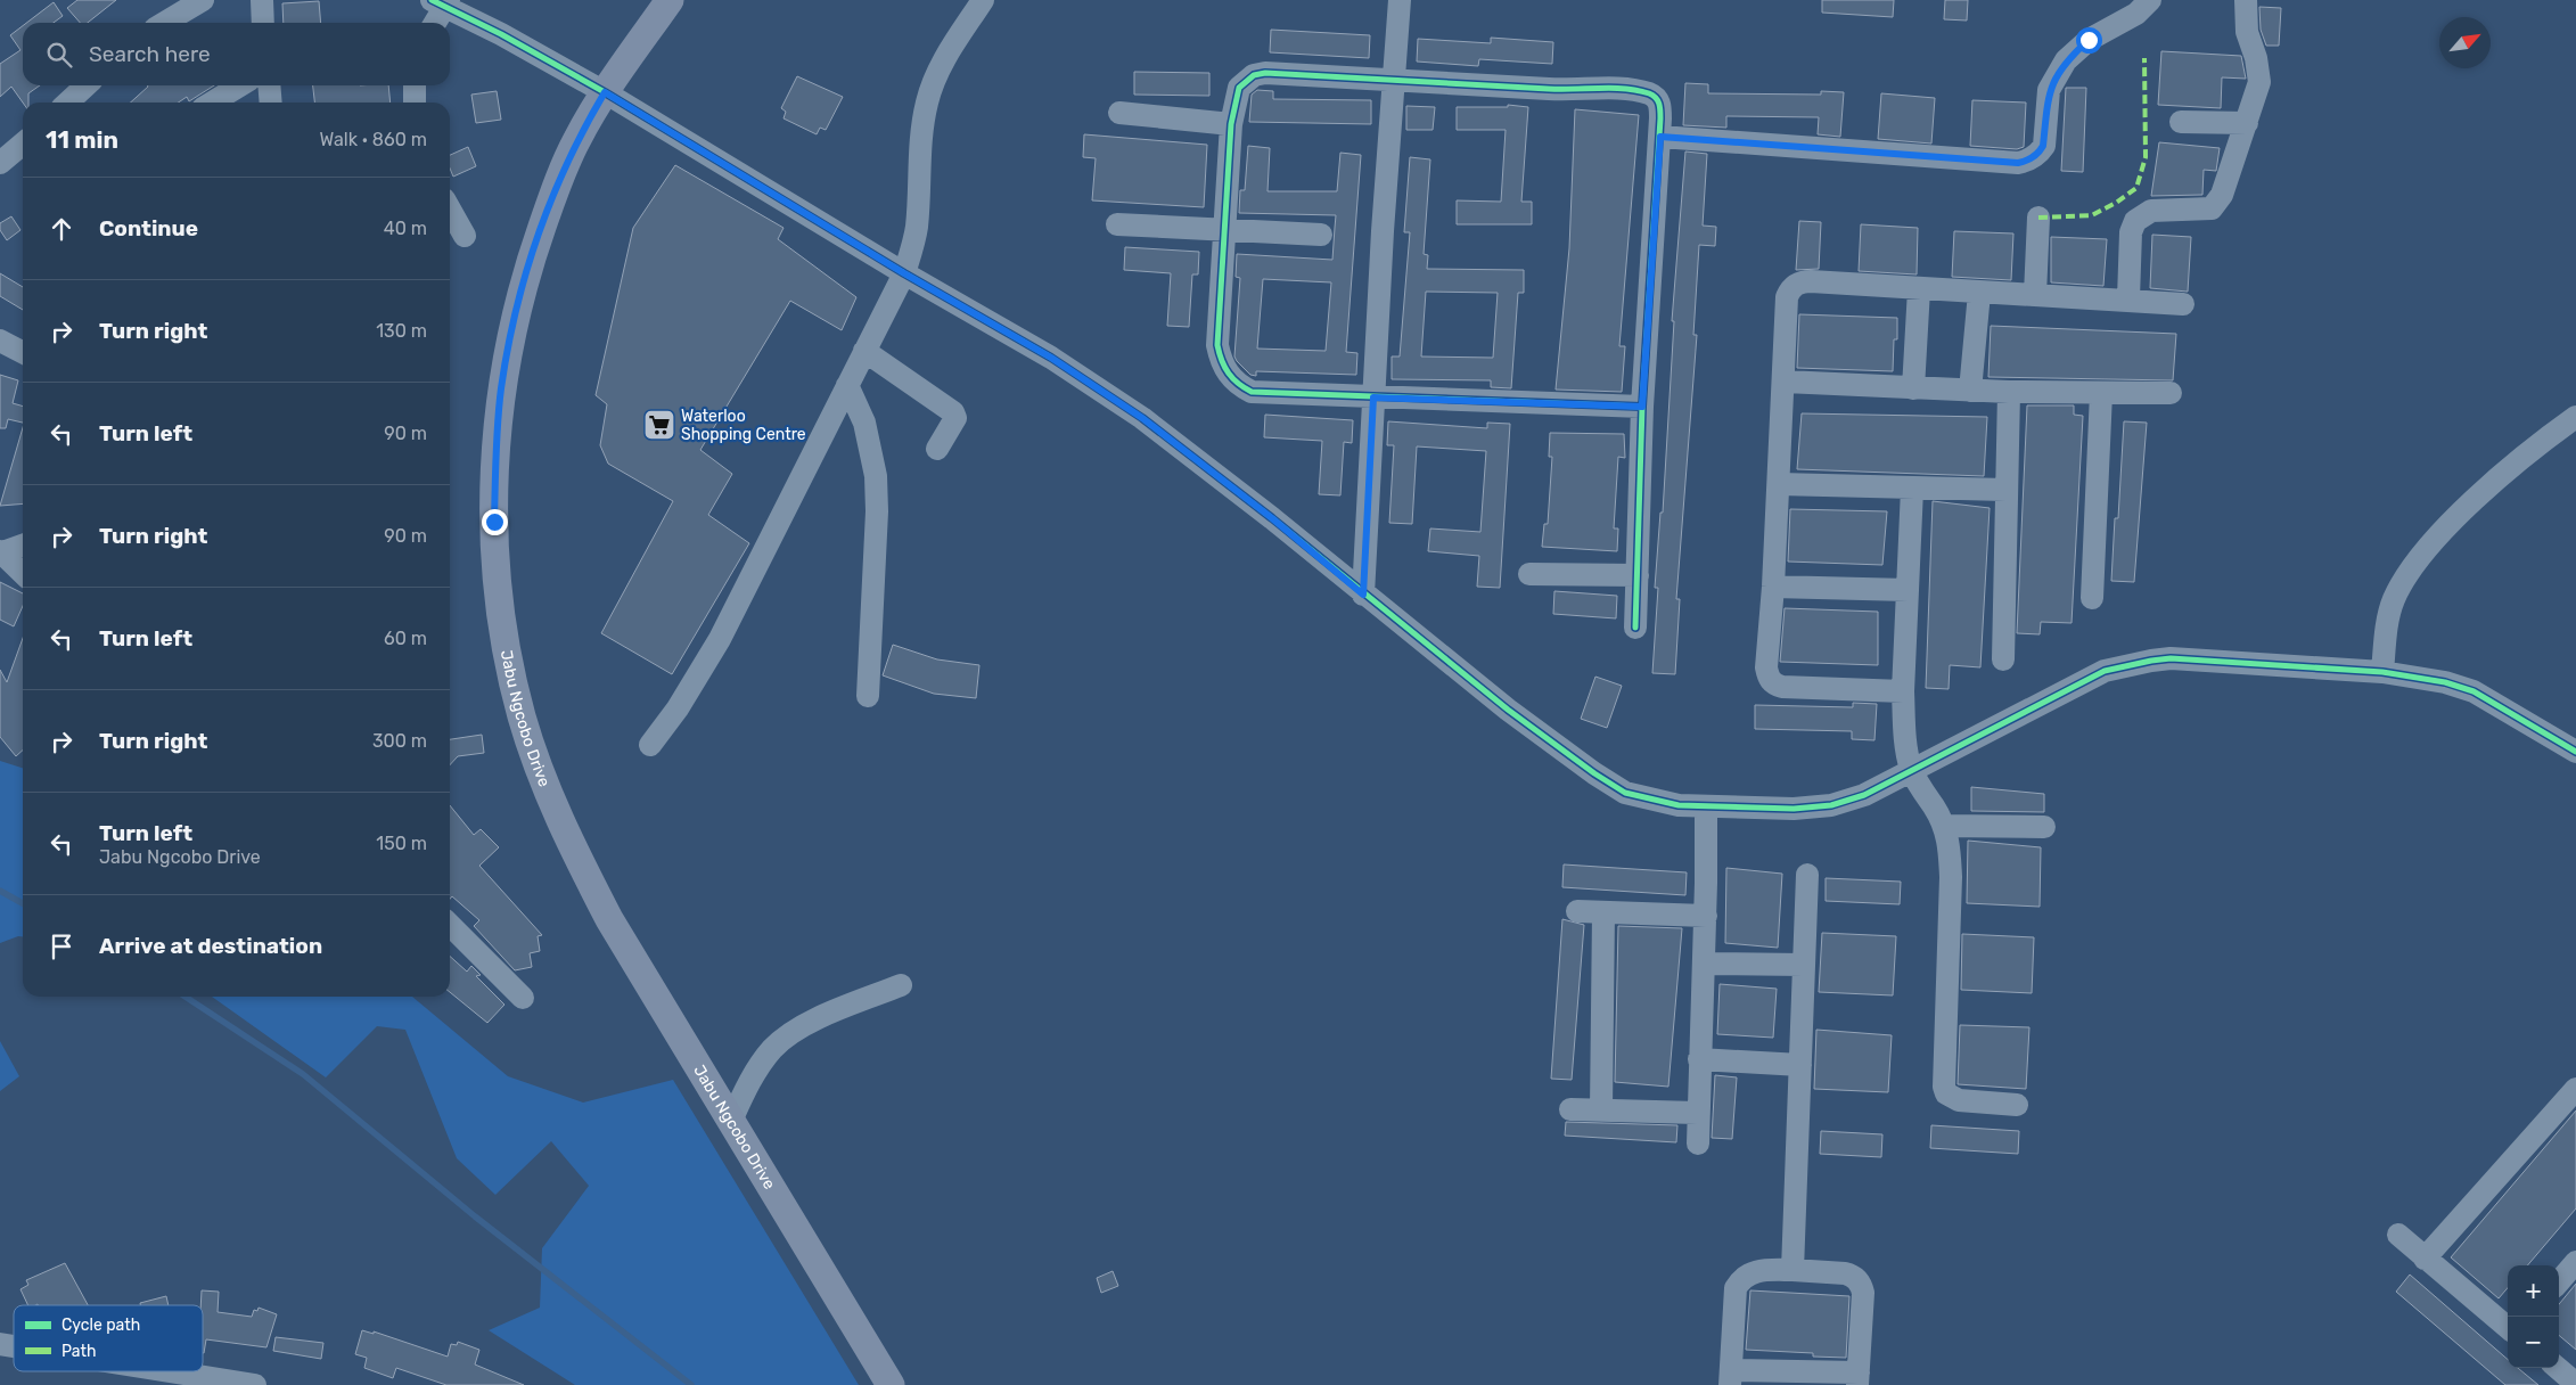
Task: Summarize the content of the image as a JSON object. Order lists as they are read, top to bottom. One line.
{"streets":{"main road":["Jabu Ngcobo Drive"]},"places":{"supermarket":["Waterloo Shopping Centre"]},"legend":["Cycle path","Path"],"north":"top right","page":{"search":"Search here","heading":["11 min","Walk · 860 m"],"list":[["Continue","40 m"],["Turn right","130 m"],["Turn left","90 m"],["Turn right","90 m"],["Turn left","60 m"],["Turn right","300 m"],["Turn left","Jabu Ngcobo Drive","150 m"],"Arrive at destination"],"map_buttons":["+","−"]}}
